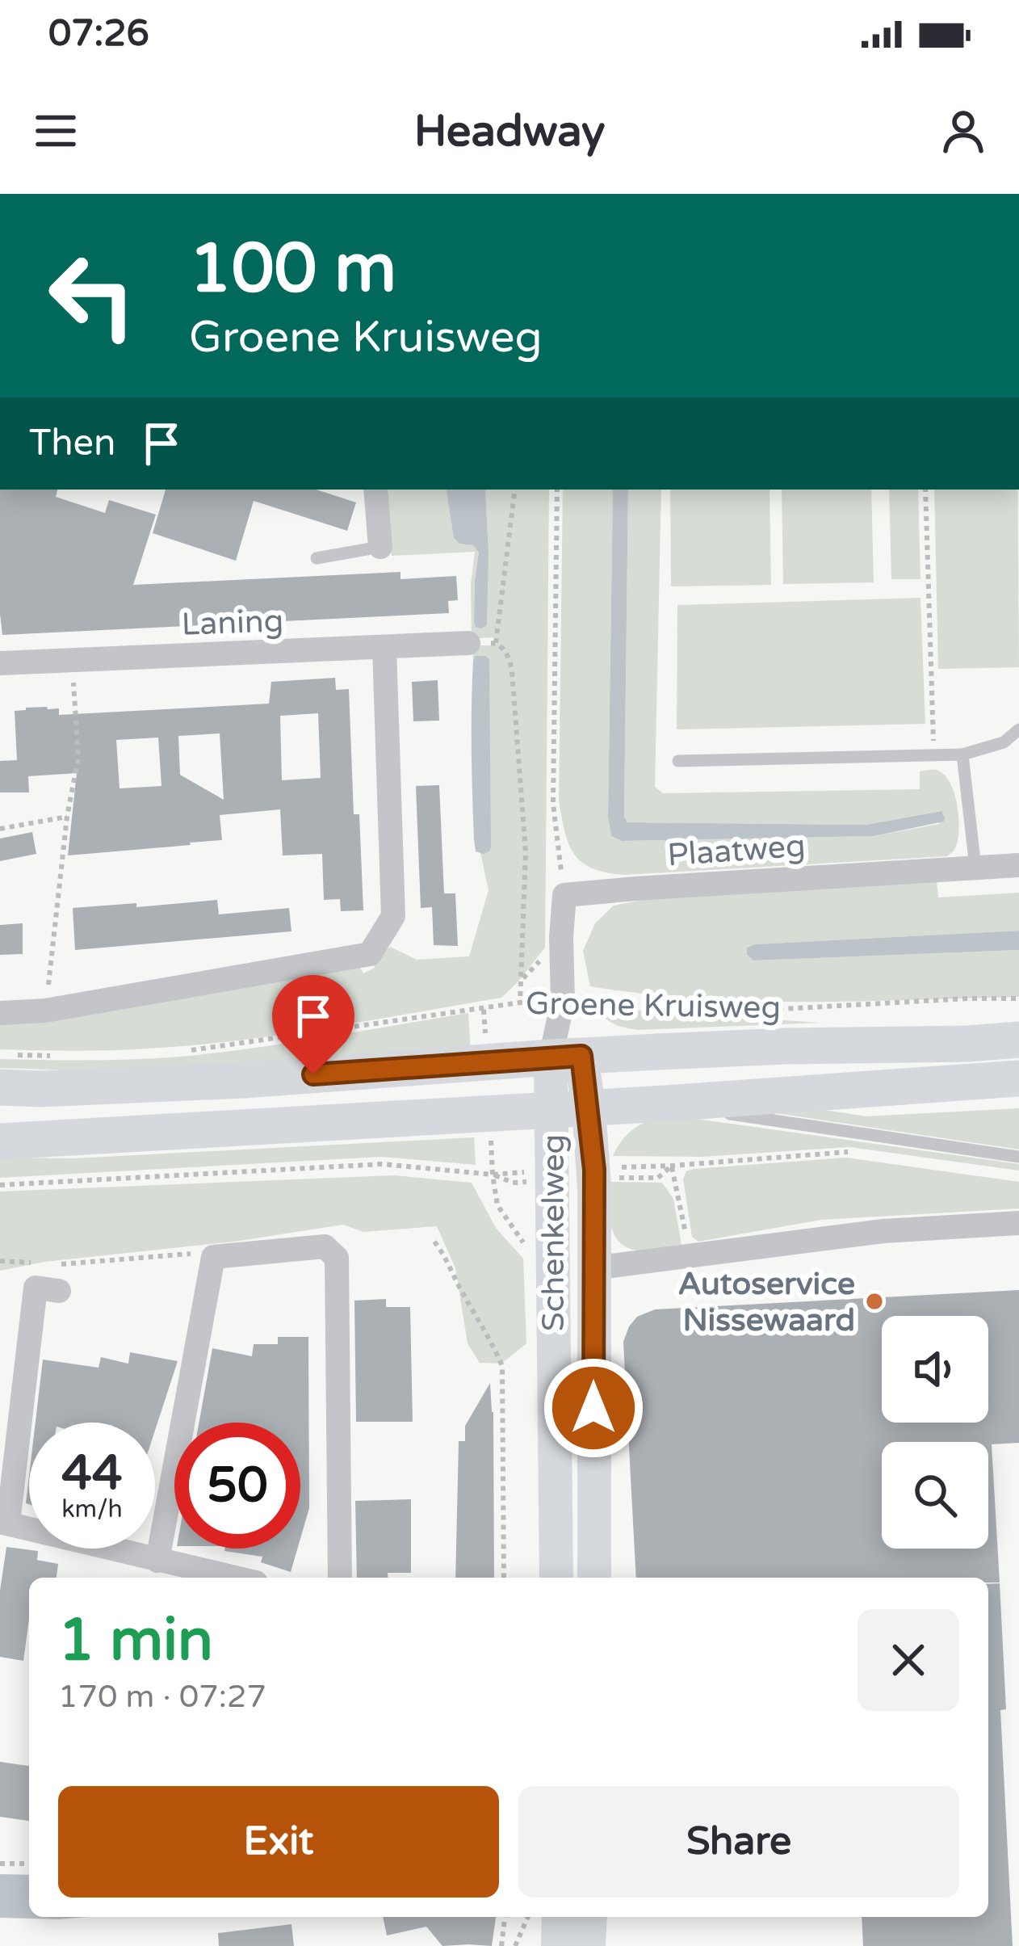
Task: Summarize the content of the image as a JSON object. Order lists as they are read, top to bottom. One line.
{"streets":{"main road":["Groene Kruisweg","Schenkelweg"],"street":["Laning","Plaatweg"]},"crossings":[["Groene Kruisweg","Schenkelweg"]],"places":["Autoservice Nissewaard"],"page":{"status":"07:26","header":"Headway","turn":["100 m","Groene Kruisweg"],"then":"Then","speed":"44 km/h","limit":"50","heading":["1 min","170 m · 07:27"],"buttons":["Exit","Share"]}}
